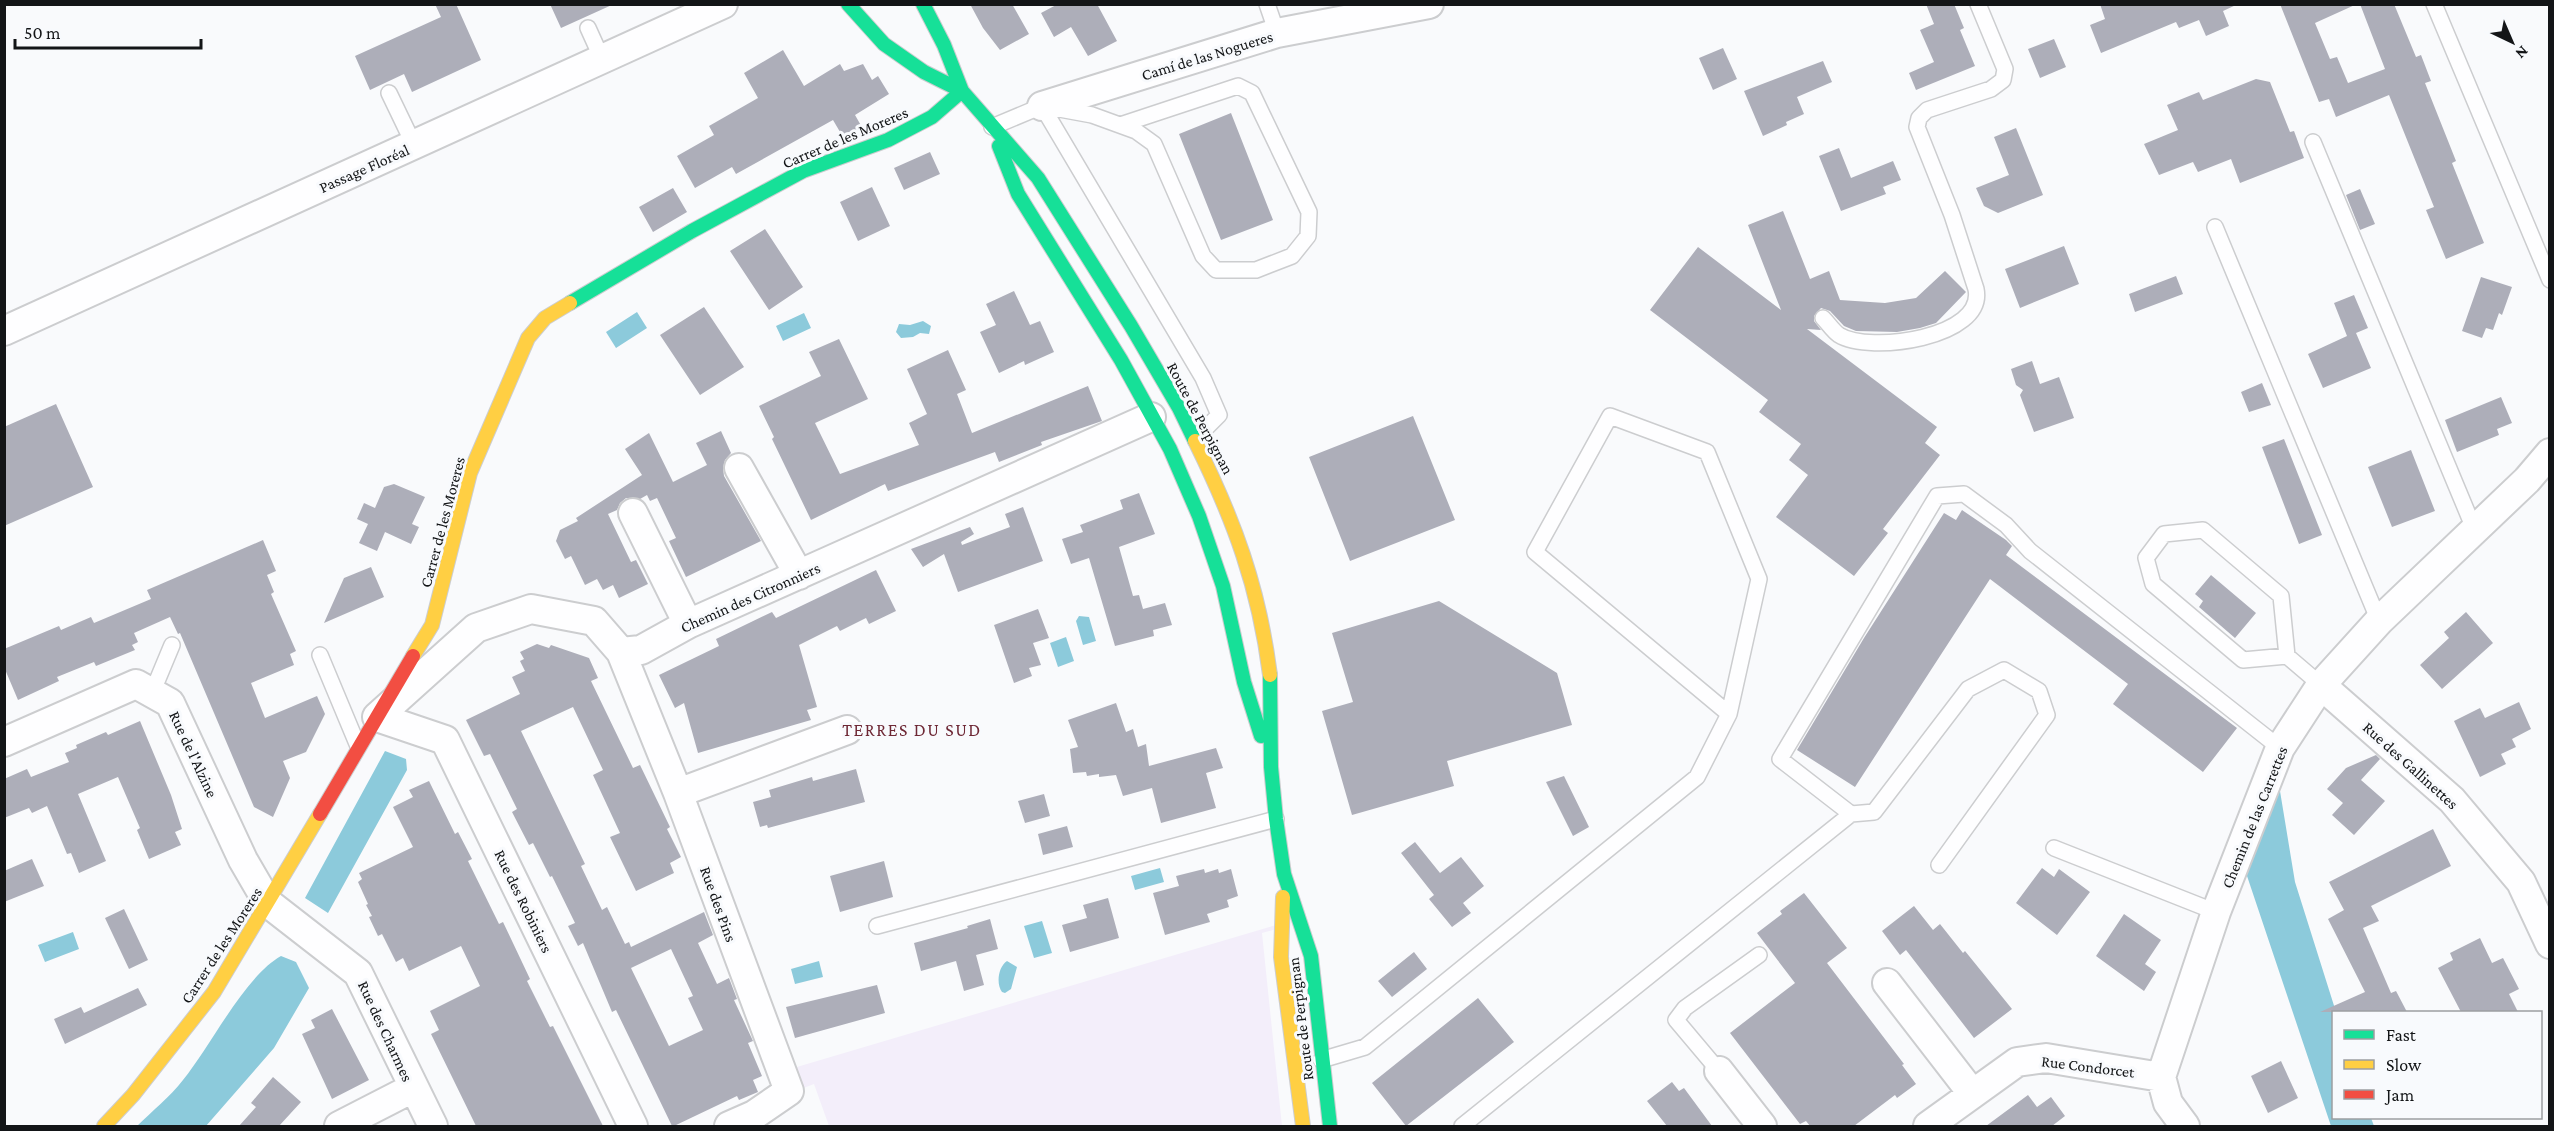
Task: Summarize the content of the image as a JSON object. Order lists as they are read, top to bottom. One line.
{"streets":{"main road":["Carrer de les Moreres","Route de Perpignan"],"street":["Camí de las Nogueres","Passage Floréal","Chemin des Citronniers","Rue de l'Alzine","Rue des Gallinettes","Chemin de las Carrettes","Rue des Robiniers","Rue des Pins","Rue des Charmes","Rue Condorcet"]},"crossings":[["Camí de las Nogueres","Route de Perpignan"],["Carrer de les Moreres","Route de Perpignan"],["Carrer de les Moreres","Rue de l'Alzine"],["Carrer de les Moreres","Rue des Robiniers"],["Carrer de les Moreres","Rue des Charmes"],["Route de Perpignan","Chemin des Citronniers"],["Chemin des Citronniers","Rue des Pins"],["Rue de l'Alzine","Rue des Charmes"],["Rue des Gallinettes","Chemin de las Carrettes"],["Chemin de las Carrettes","Rue Condorcet"]],"districts":["TERRES DU SUD"],"legend":["Fast","Slow","Jam"],"scale_bar":"50 m","north":"bottom right"}
